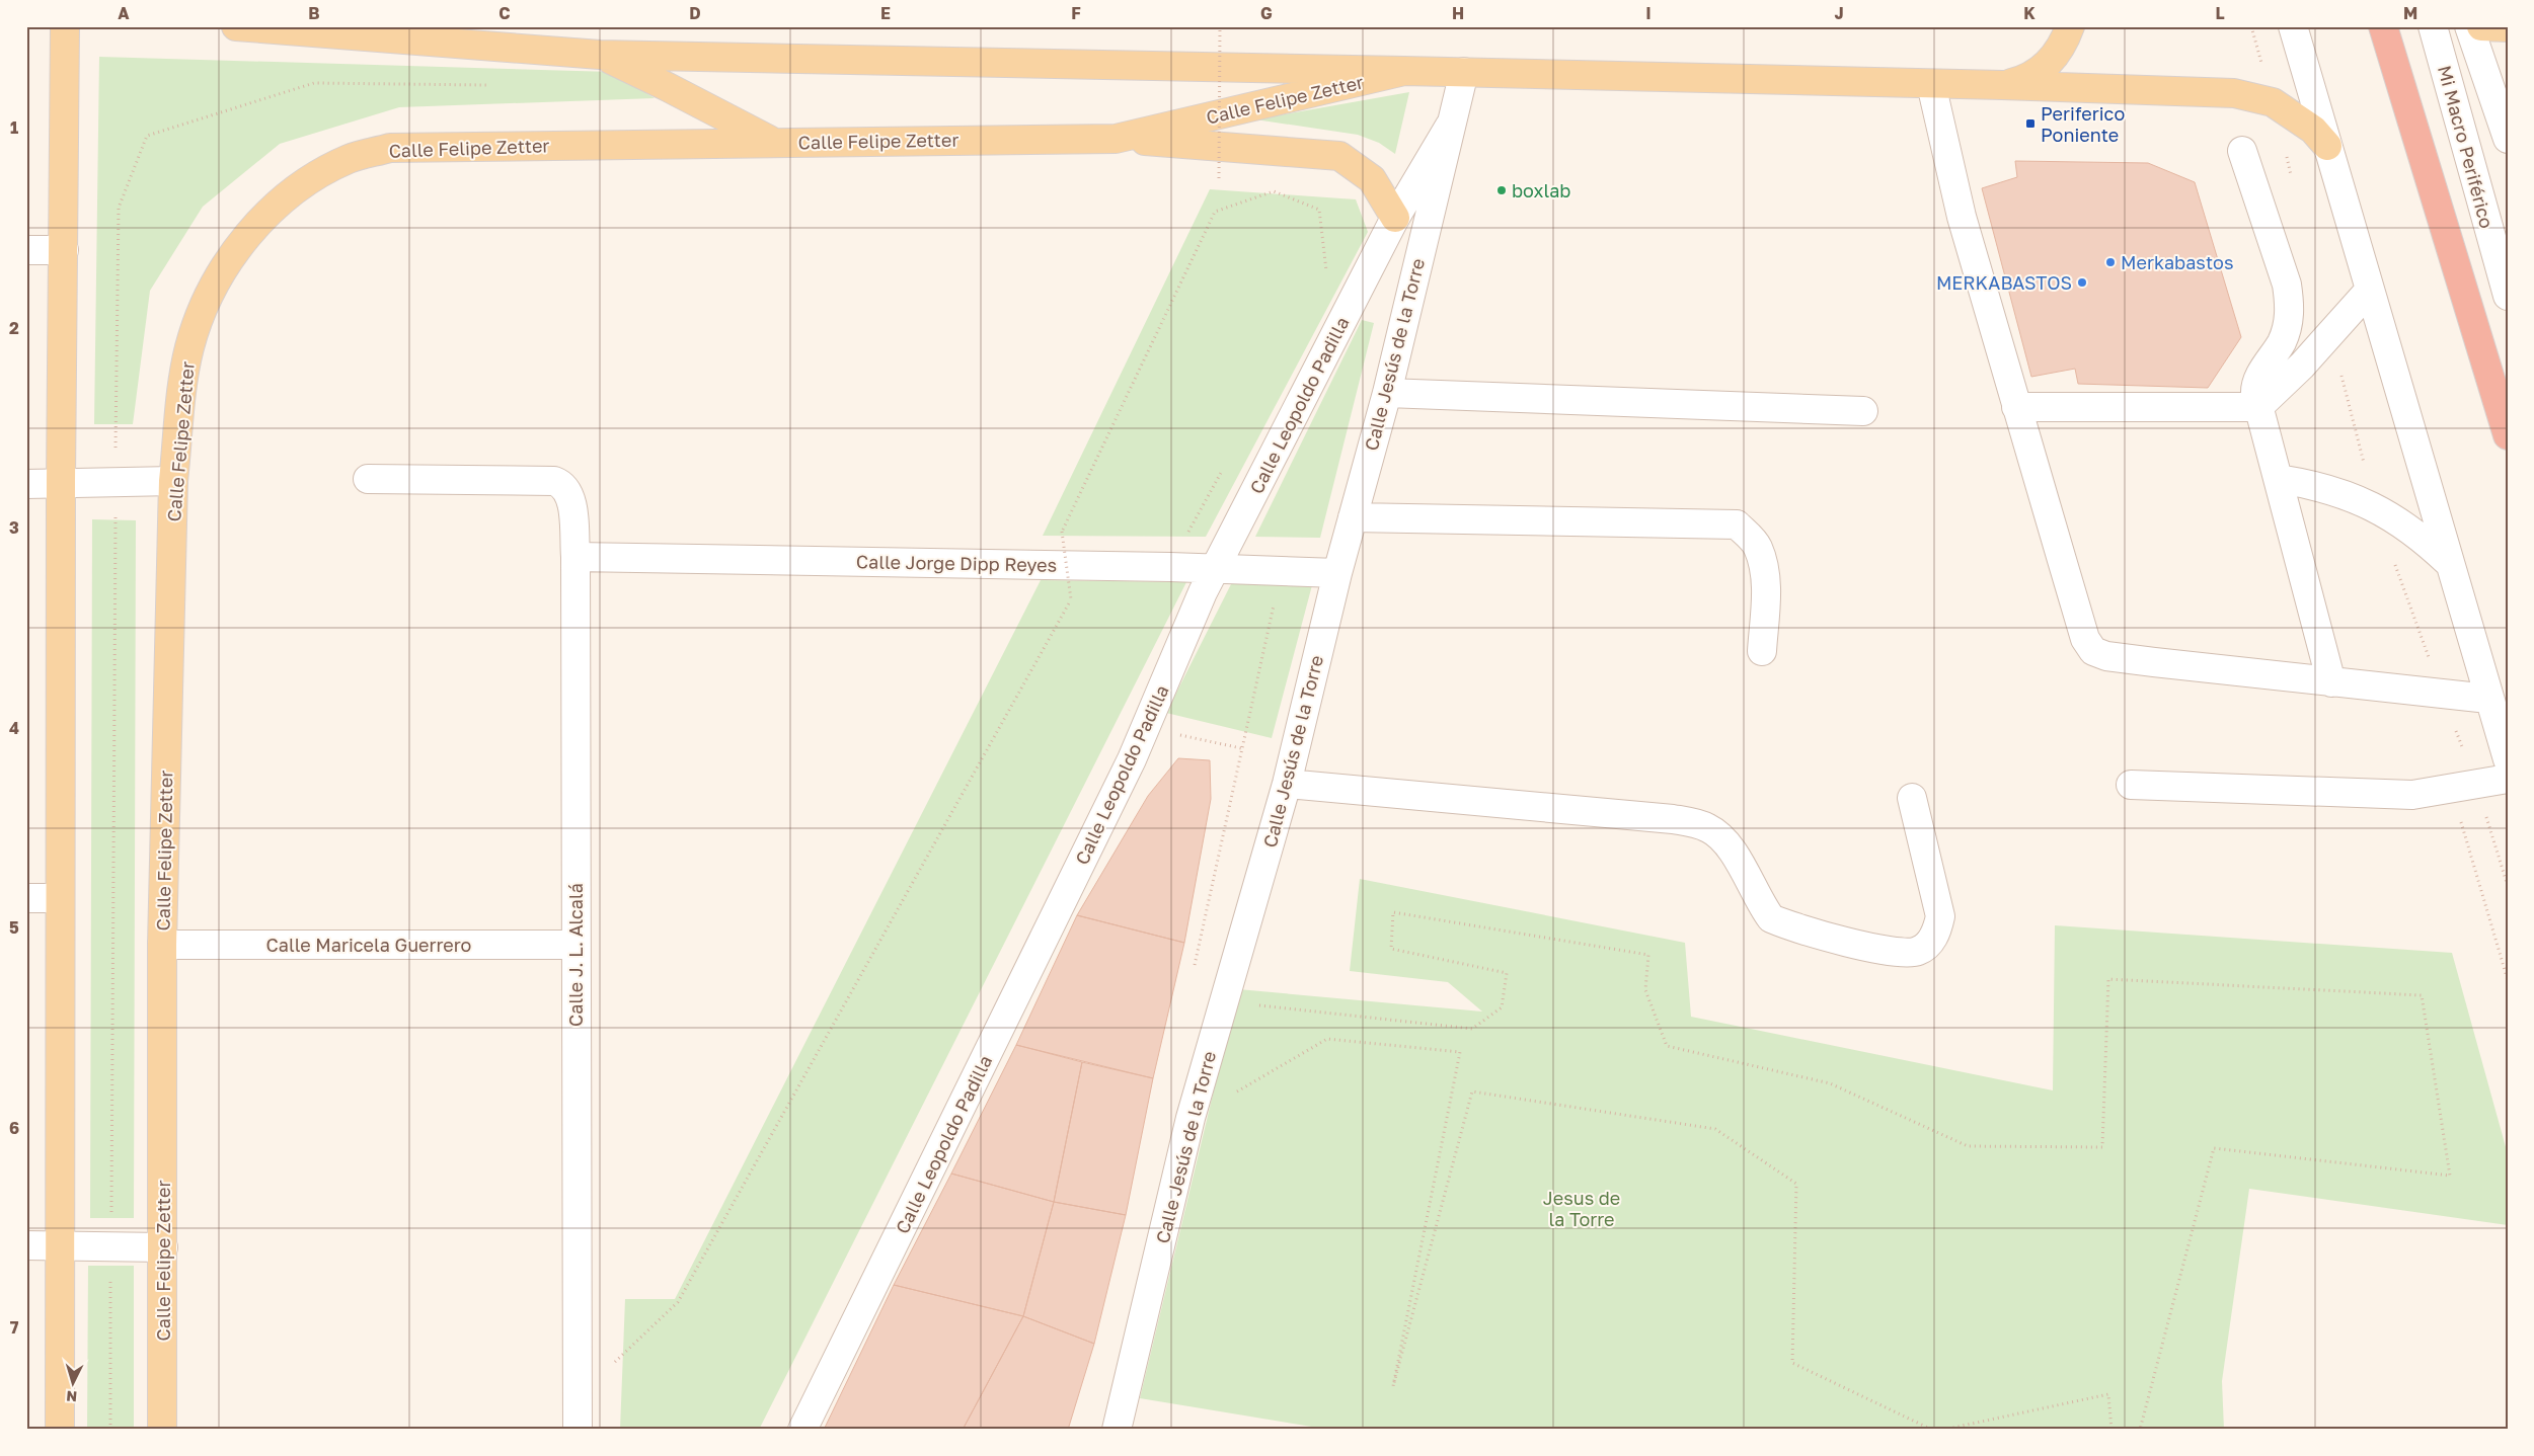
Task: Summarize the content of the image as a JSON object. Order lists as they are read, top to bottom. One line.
{"streets":{"main road":["Calle Felipe Zetter"],"street":["Mi Macro Periférico","Calle Jesús de la Torre","Calle Leopoldo Padilla","Calle Jorge Dipp Reyes","Calle Maricela Guerrero","Calle J. L. Alcalá"]},"crossings":[["Calle Felipe Zetter","Calle Maricela Guerrero"],["Calle Jesús de la Torre","Calle Leopoldo Padilla"],["Calle Jesús de la Torre","Calle Jorge Dipp Reyes"],["Calle Leopoldo Padilla","Calle Jorge Dipp Reyes"],["Calle Jorge Dipp Reyes","Calle J. L. Alcalá"],["Calle Maricela Guerrero","Calle J. L. Alcalá"]],"parks":["Jesus de la Torre"],"places":{"transit":["Periferico Poniente"],"other":["boxlab","Merkabastos","MERKABASTOS"]},"north":"bottom","grid":{"columns":["A","B","C","D","E","F","G","H","I","J","K","L","M"],"rows":["1","2","3","4","5","6","7"]}}
